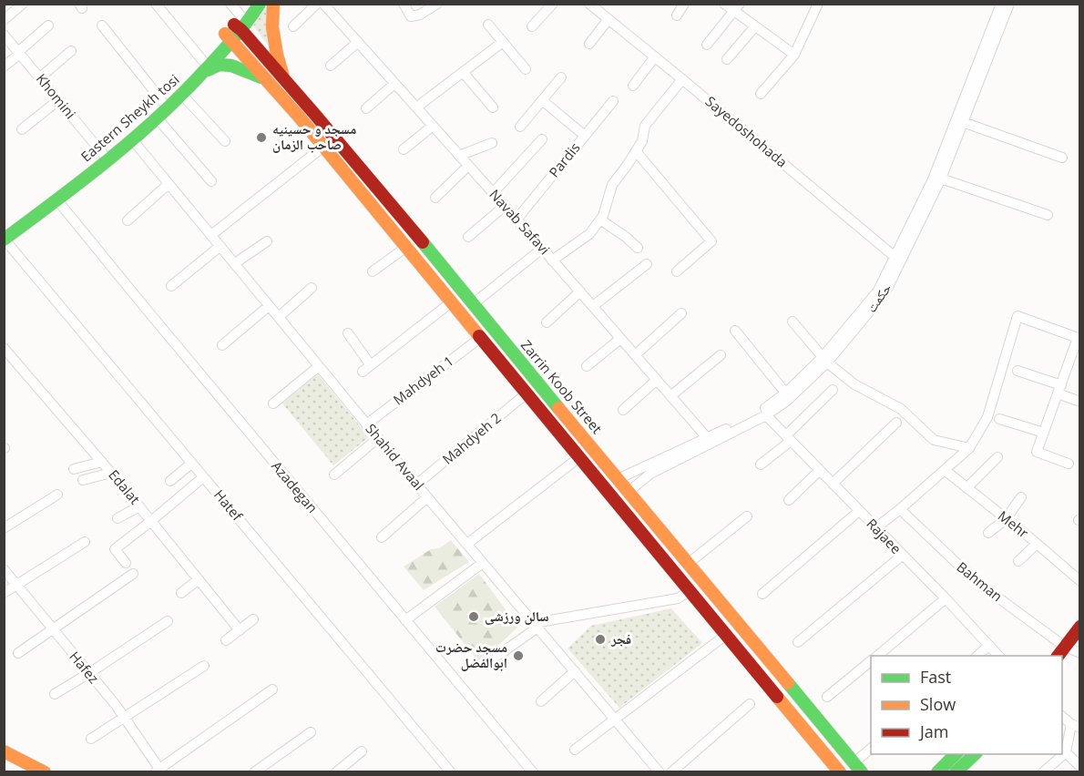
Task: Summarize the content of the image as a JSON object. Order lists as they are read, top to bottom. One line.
{"streets":{"main road":["Eastern Sheykh tosi","Zarrin Koob Street"],"street":["Khomini","Sayedoshohada","Pardis","Navab Safavi","حکمت","Mahdyeh 1","Mahdyeh 2","Shahid Avaal","Edalat","Azadegan","Hatef","Mehr","Rajaee","Bahman","Hafez"]},"crossings":[["Khomini","Eastern Sheykh tosi"],["Eastern Sheykh tosi","Zarrin Koob Street"],["Eastern Sheykh tosi","Shahid Avaal"],["Eastern Sheykh tosi","Azadegan"],["Eastern Sheykh tosi","Hatef"],["Sayedoshohada","حکمت"],["Pardis","Navab Safavi"],["Navab Safavi","حکمت"],["حکمت","Zarrin Koob Street"],["حکمت","Rajaee"],["Mahdyeh 1","Shahid Avaal"],["Mahdyeh 2","Shahid Avaal"]],"places":["مسجد و حسینیه صاحب الزمان","سالن ورزشی","فجر","مسجد حضرت ابوالفضل"],"legend":["Fast","Slow","Jam"]}
